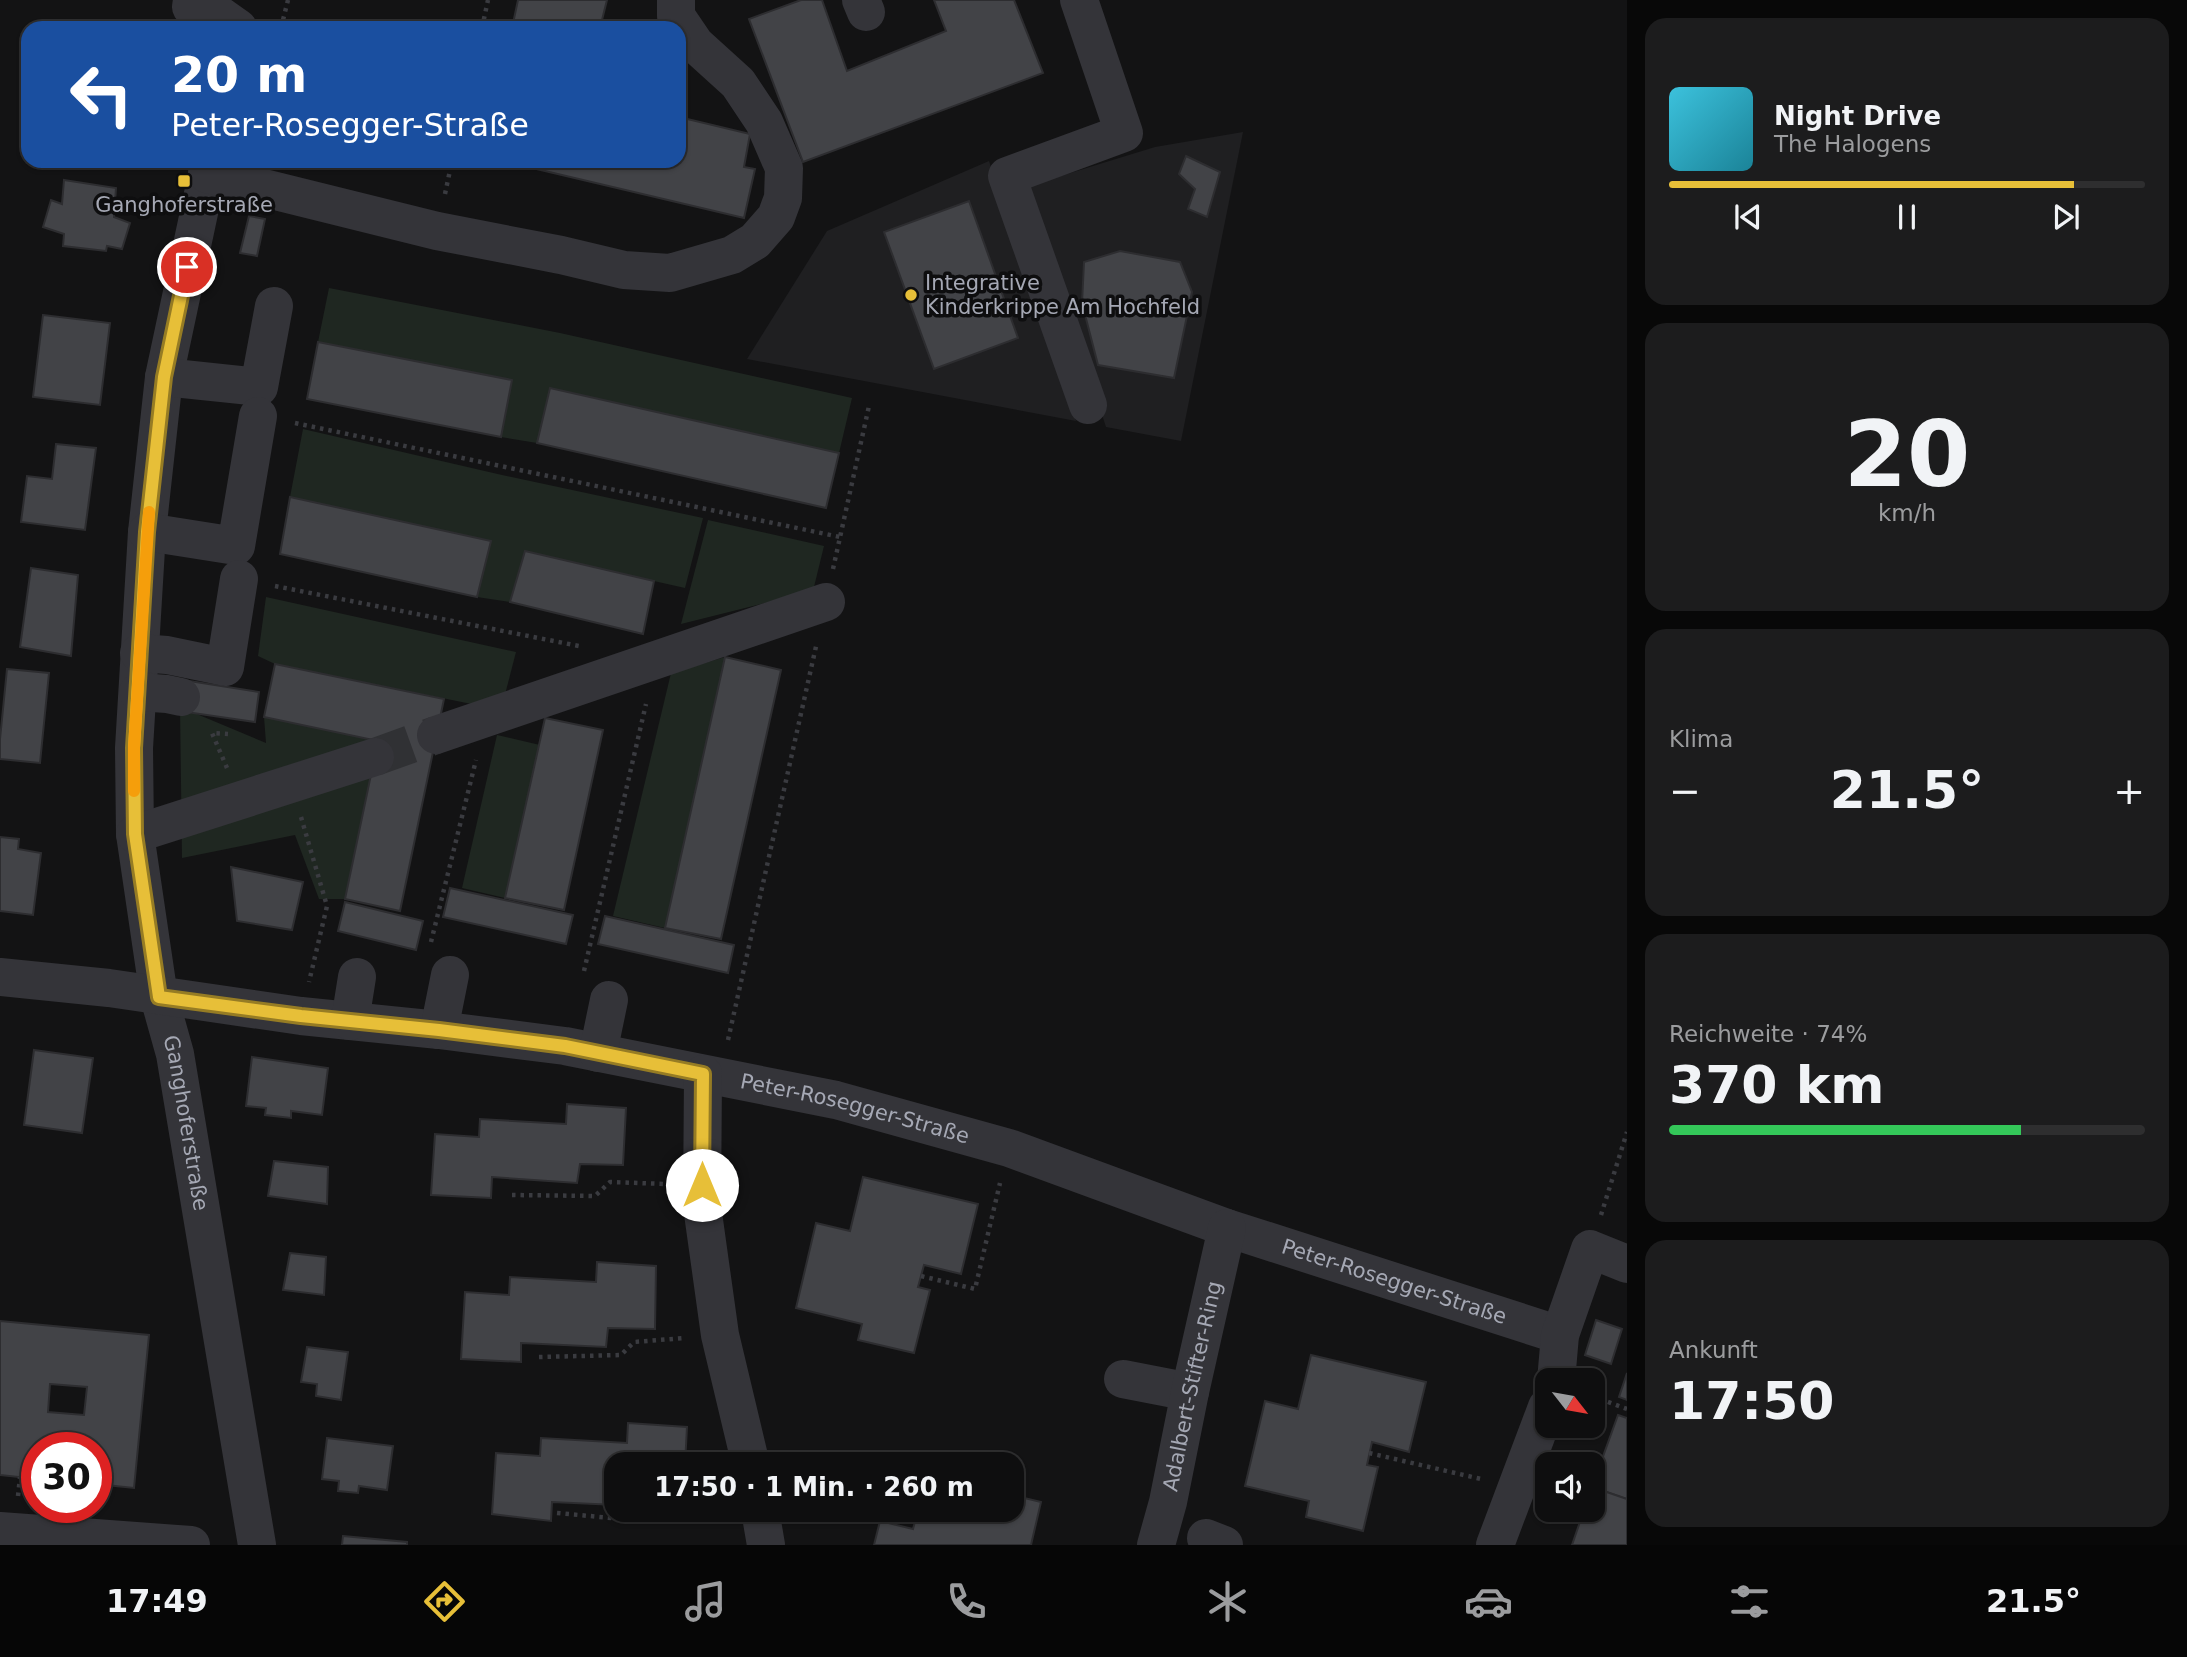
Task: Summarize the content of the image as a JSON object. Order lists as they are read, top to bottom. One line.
{"streets":{"street":["Peter-Rosegger-Straße","Ganghoferstraße","Adalbert-Stifter-Ring"]},"crossings":[["Peter-Rosegger-Straße","Ganghoferstraße"],["Peter-Rosegger-Straße","Adalbert-Stifter-Ring"]],"places":{"transit":["Ganghoferstraße"],"other":["Integrative Kinderkrippe Am Hochfeld"]},"north":"bottom right","page":{"turn":["20 m","Peter-Rosegger-Straße"],"song":["Night Drive","The Halogens"],"tile":[["20","km/h"],"Klima",["Reichweite · 74%","370 km"],["Ankunft","17:50"]],"heat":["−","21.5°","+"],"limit":"30","trip":"17:50 · 1 Min. · 260 m","tabs":["17:49","21.5°"]}}
